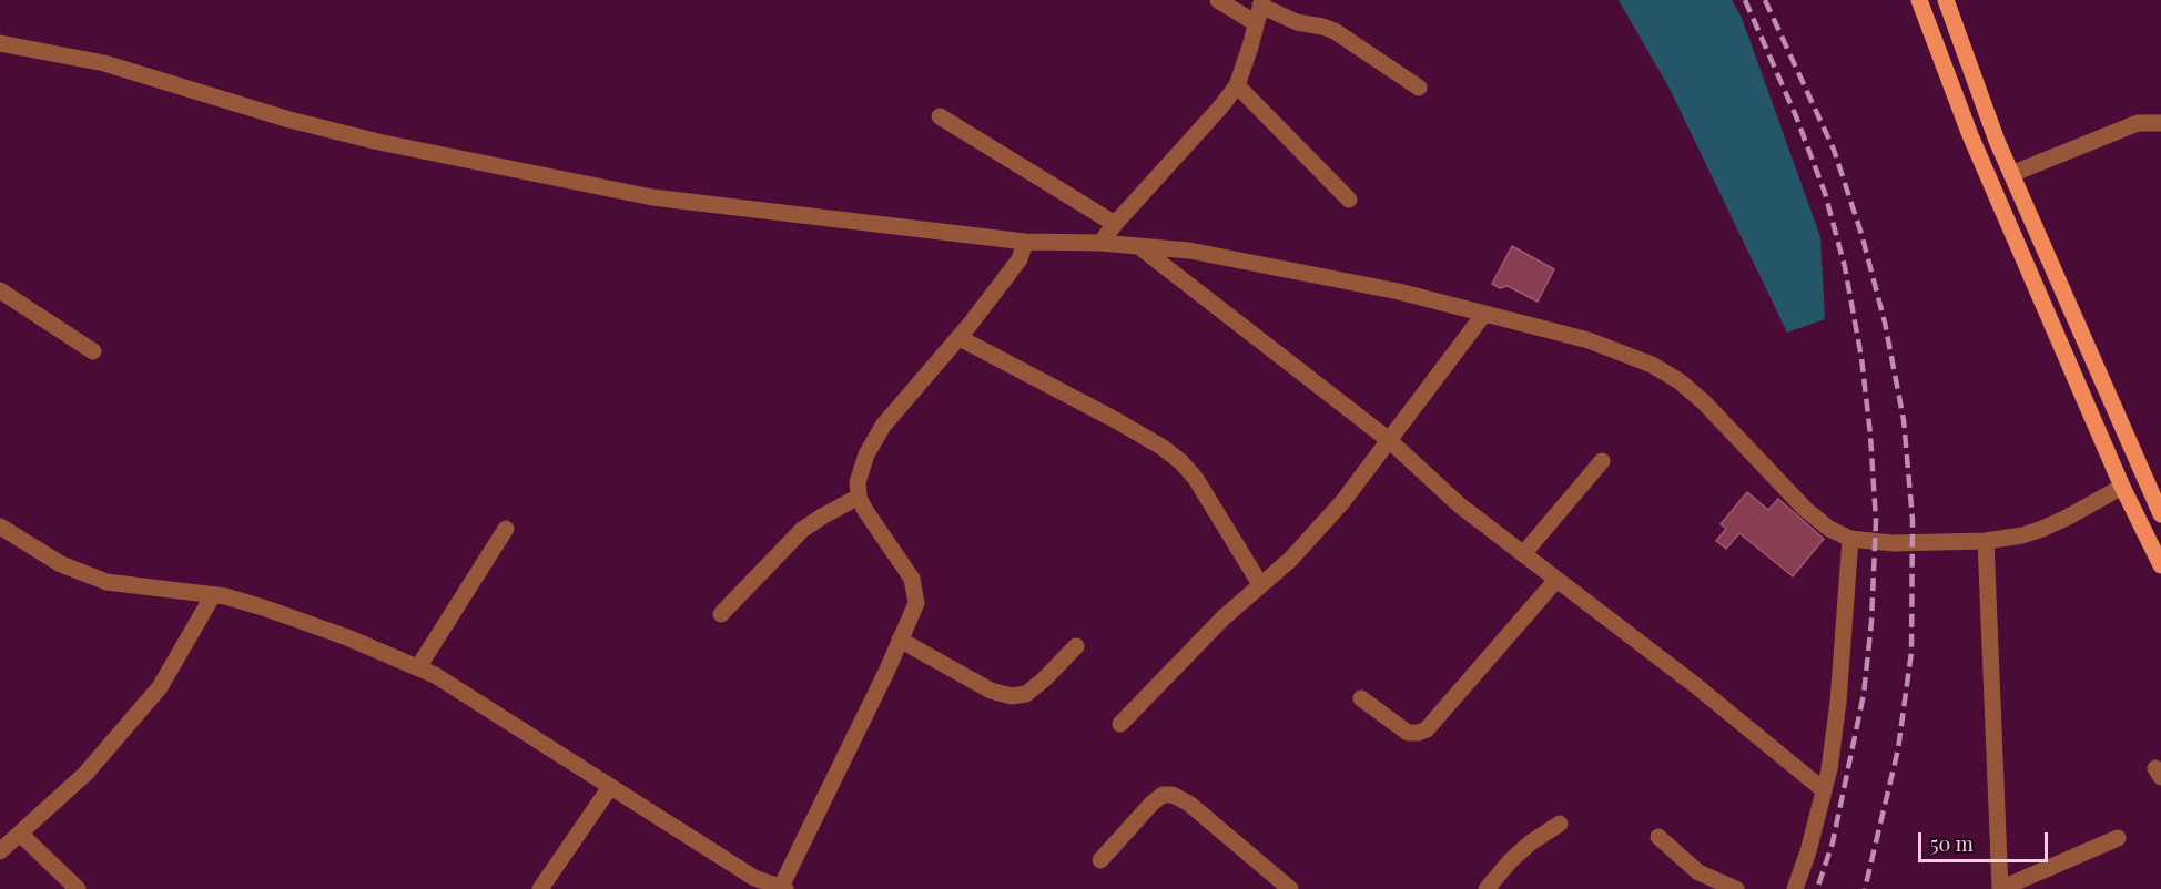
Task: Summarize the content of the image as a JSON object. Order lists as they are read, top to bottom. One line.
{"scale_bar":"50 m"}
